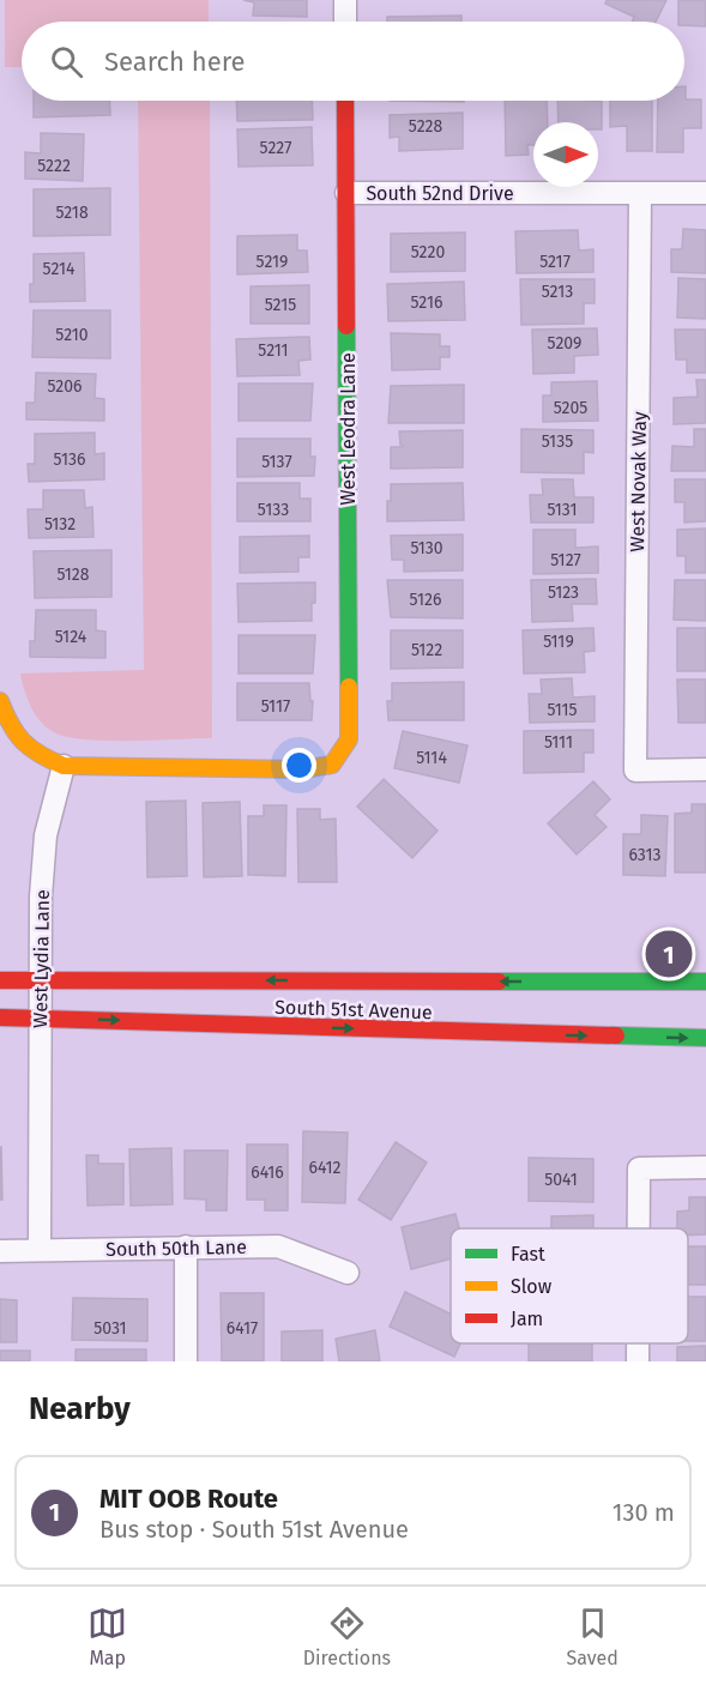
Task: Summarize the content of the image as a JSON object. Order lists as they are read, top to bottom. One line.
{"streets":{"main road":["West Leodra Lane","South 51st Avenue"],"street":["South 52nd Drive","West Novak Way","West Lydia Lane","South 50th Lane"]},"crossings":[["South 52nd Drive","West Leodra Lane"],["South 52nd Drive","West Novak Way"],["West Leodra Lane","West Lydia Lane"],["West Lydia Lane","South 51st Avenue"],["West Lydia Lane","South 50th Lane"]],"house_numbers":["5228","5227","5222","5218","5220","5219","5217","5214","5213","5216","5215","5210","5209","5211","5206","5205","5135","5136","5137","5133","5131","5132","5130","5127","5128","5123","5126","5124","5119","5122","5117","5115","5111","5114","6313","6412","6416","5041","5031","6417"],"legend":["Fast","Slow","Jam"],"north":"right","page":{"search":"Search here","pins":"1","heading":"Nearby","list":[{"mark":"1","name":"MIT OOB Route","note":"Bus stop · South 51st Avenue","value":"130 m"}],"nav":["Map","Directions","Saved"]}}
